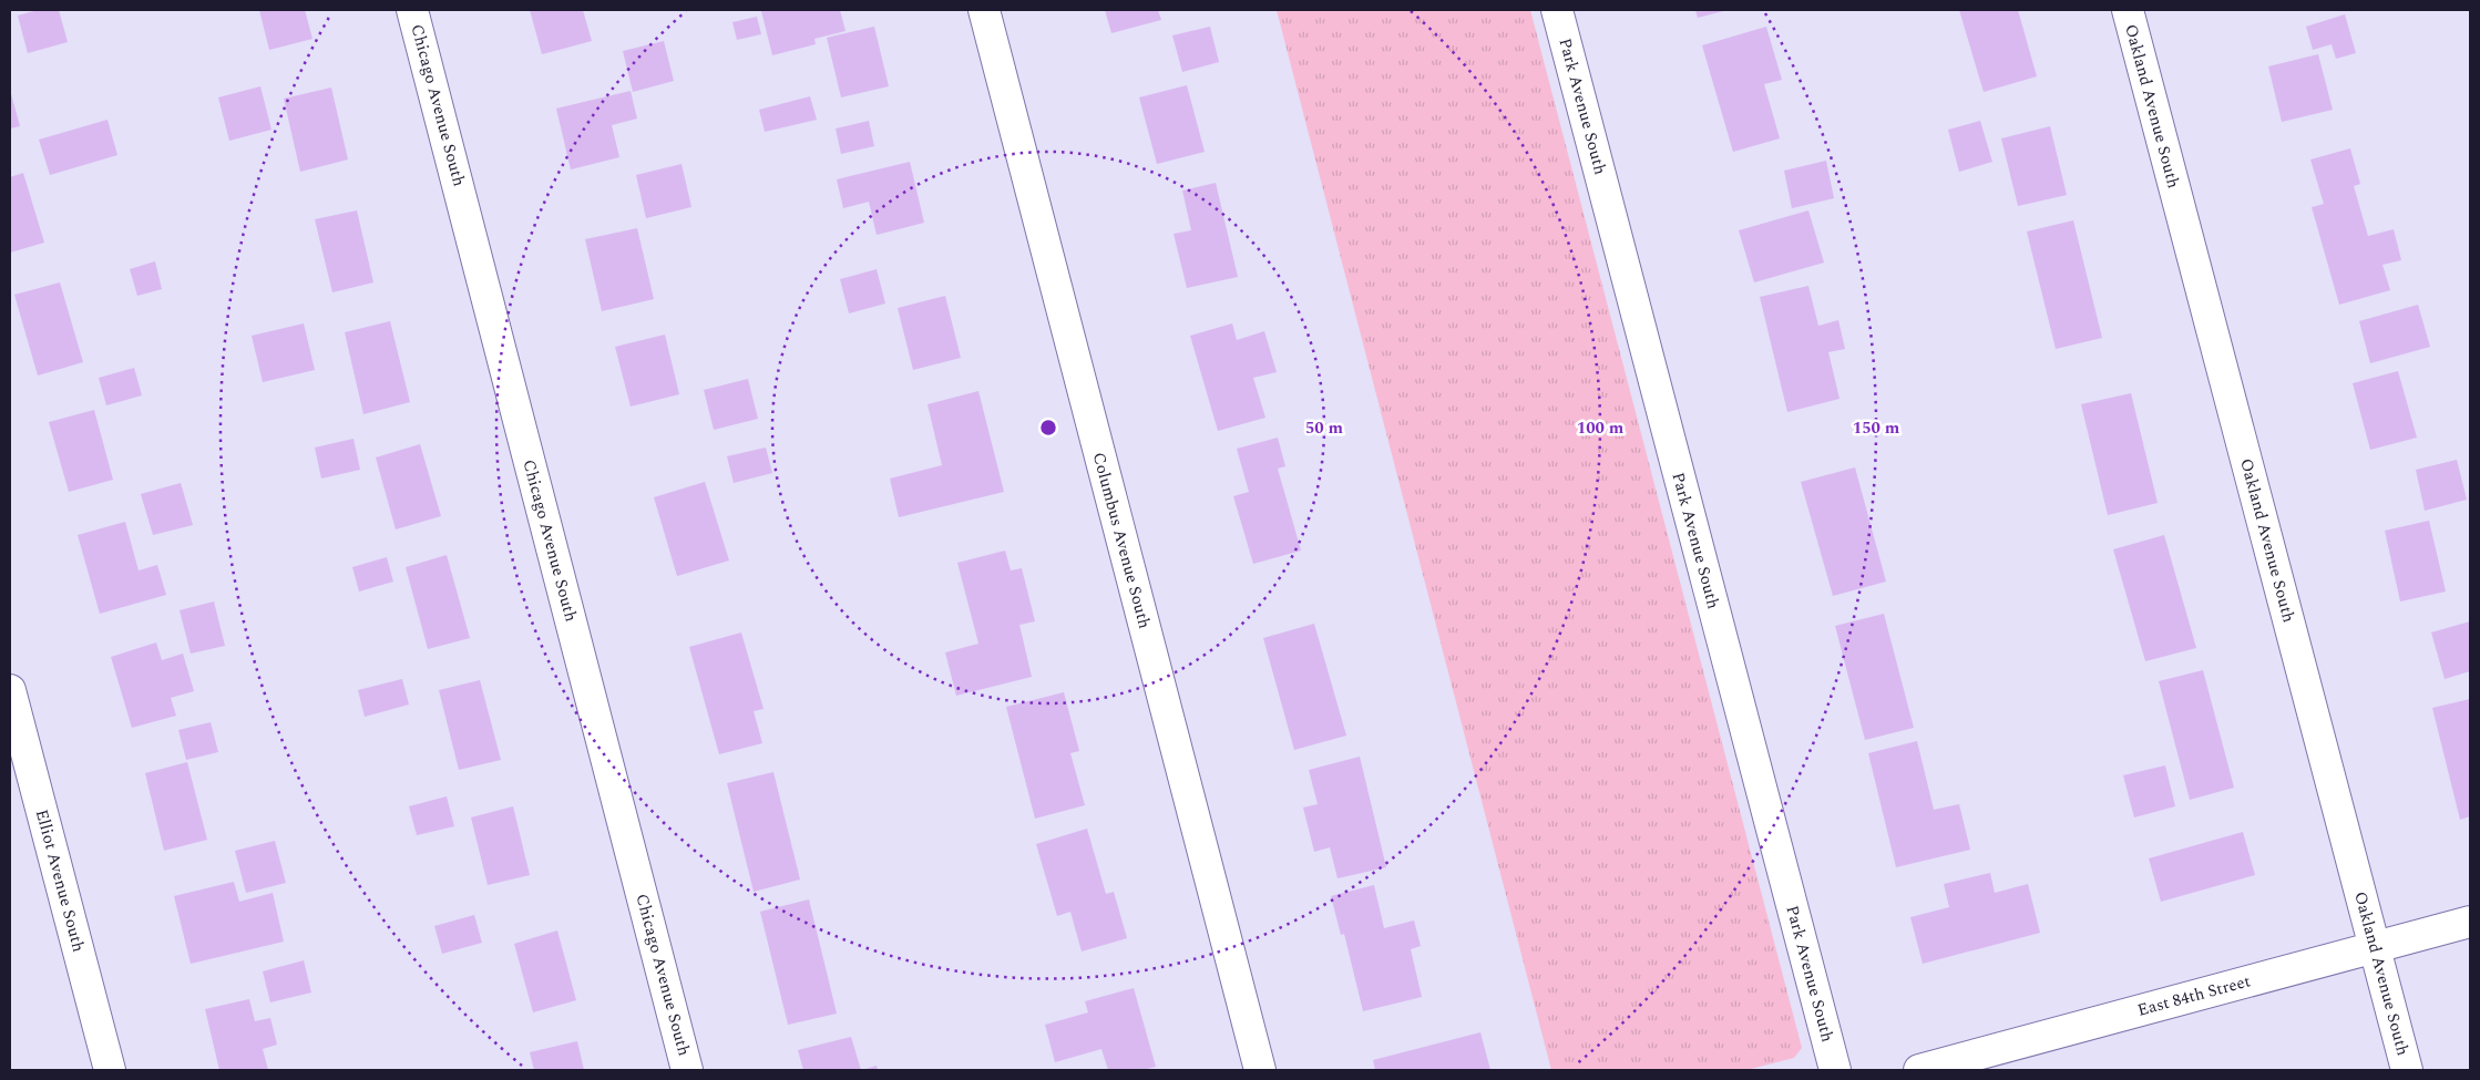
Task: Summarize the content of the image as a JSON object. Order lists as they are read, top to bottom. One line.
{"streets":{"street":["Chicago Avenue South","Park Avenue South","Oakland Avenue South","Columbus Avenue South","Elliot Avenue South","East 84th Street"]},"crossings":[["Oakland Avenue South","East 84th Street"]],"rings":["50 m","100 m","150 m"]}
